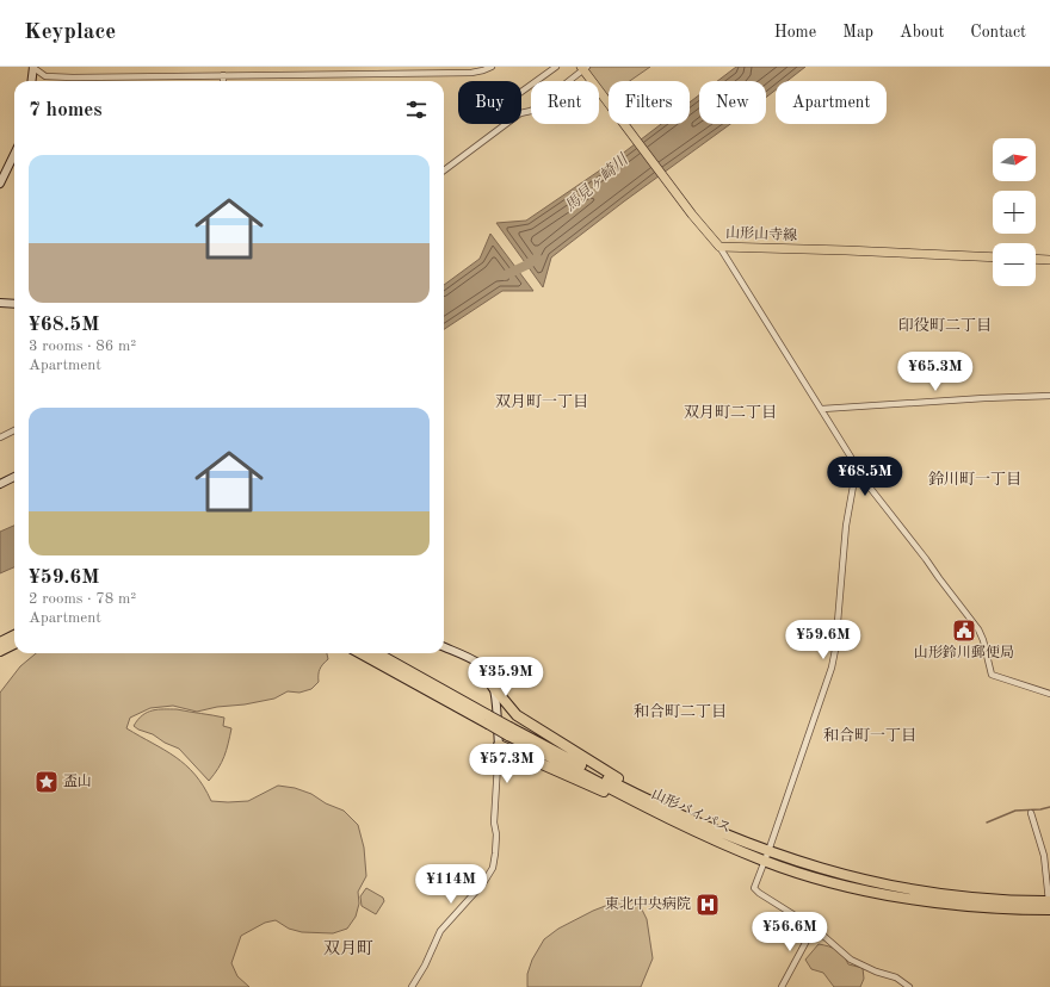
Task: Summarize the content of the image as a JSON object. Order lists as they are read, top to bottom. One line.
{"streets":{"highway":["山形バイパス"],"main road":["山形山寺線"]},"districts":["印役町二丁目","双月町一丁目","双月町二丁目","鈴川町一丁目","和合町二丁目","和合町一丁目","双月町"],"water":["馬見ヶ崎川"],"places":{"public building":["山形鈴川郵便局"],"place":["盃山"],"hospital":["東北中央病院"]},"north":"right","page":{"header":"Keyplace","nav":["Home","Map","About","Contact"],"chip":["Buy","Rent","Filters","New","Apartment"],"heading":"7 homes","map_buttons":["+","−"],"list":[{"name":"¥68.5M","note":"3 rooms · 86 m² · Apartment"},{"name":"¥59.6M","note":"2 rooms · 78 m² · Apartment"}],"price":["¥65.3M","¥68.5M","¥59.6M","¥35.9M","¥57.3M","¥114M","¥56.6M"]}}
